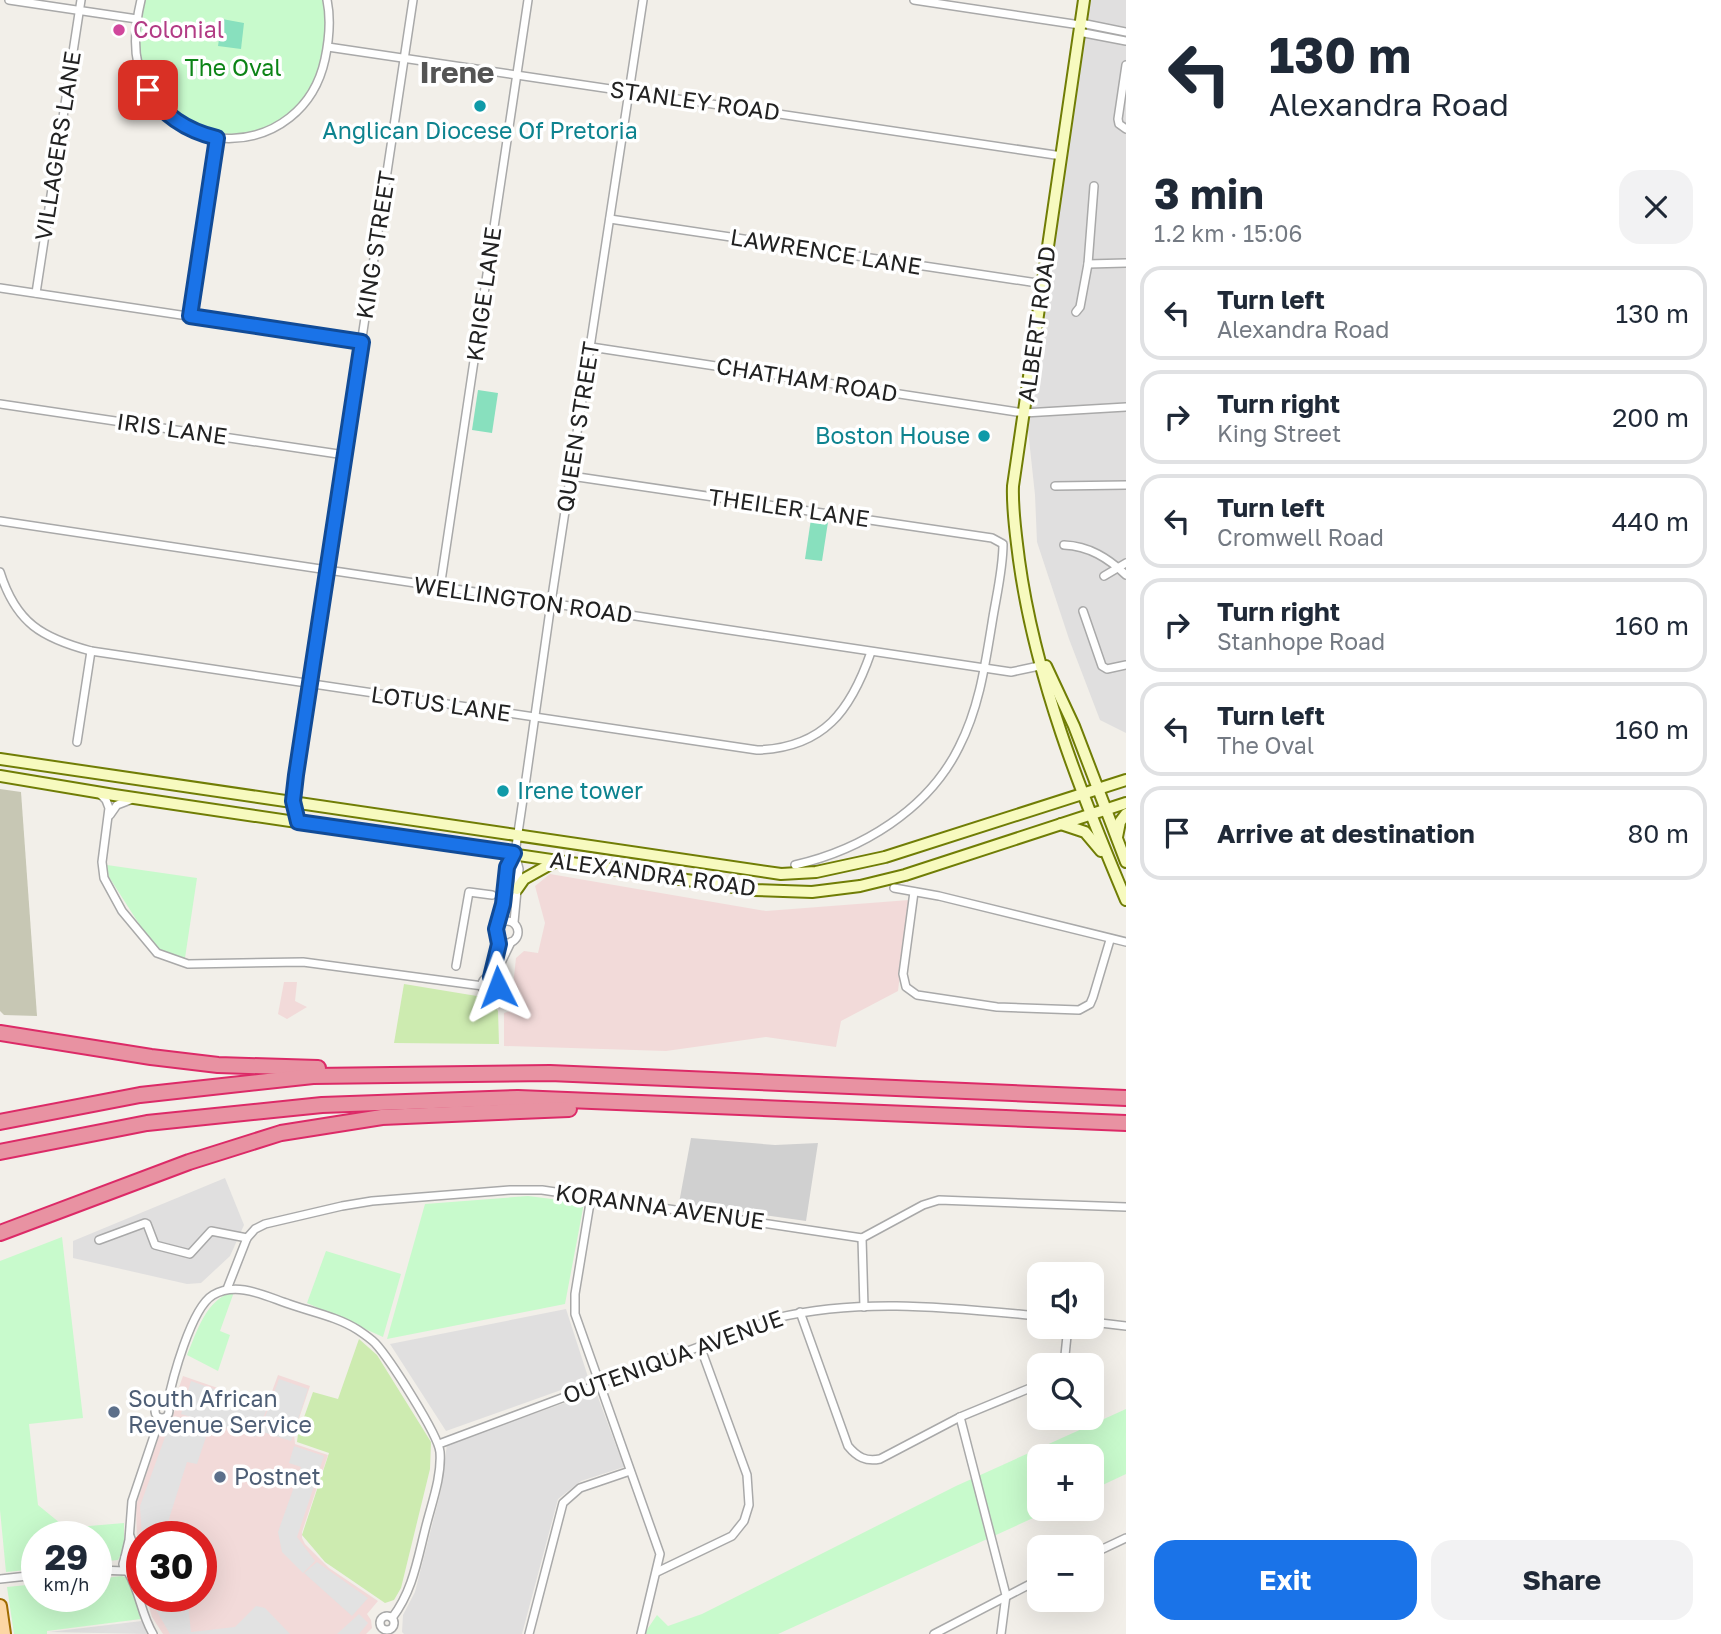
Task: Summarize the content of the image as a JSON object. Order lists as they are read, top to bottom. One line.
{"streets":{"main road":["ALBERT ROAD","ALEXANDRA ROAD"],"street":["STANLEY ROAD","VILLAGERS LANE","KING STREET","LAWRENCE LANE","KRIGE LANE","CHATHAM ROAD","QUEEN STREET","IRIS LANE","THEILER LANE","WELLINGTON ROAD","LOTUS LANE","KORANNA AVENUE","OUTENIQUA AVENUE"]},"crossings":[["STANLEY ROAD","KING STREET"],["STANLEY ROAD","KRIGE LANE"],["STANLEY ROAD","ALBERT ROAD"],["STANLEY ROAD","QUEEN STREET"],["KING STREET","IRIS LANE"],["KING STREET","WELLINGTON ROAD"],["KING STREET","LOTUS LANE"],["KING STREET","ALEXANDRA ROAD"],["LAWRENCE LANE","ALBERT ROAD"],["LAWRENCE LANE","QUEEN STREET"],["KRIGE LANE","WELLINGTON ROAD"],["ALBERT ROAD","CHATHAM ROAD"],["ALBERT ROAD","WELLINGTON ROAD"],["ALBERT ROAD","ALEXANDRA ROAD"],["CHATHAM ROAD","QUEEN STREET"],["QUEEN STREET","THEILER LANE"],["QUEEN STREET","WELLINGTON ROAD"],["QUEEN STREET","LOTUS LANE"],["QUEEN STREET","ALEXANDRA ROAD"],["THEILER LANE","WELLINGTON ROAD"],["WELLINGTON ROAD","LOTUS LANE"]],"districts":["Irene"],"parks":["The Oval"],"places":["Colonial","Anglican Diocese Of Pretoria","Boston House","Irene tower","South African Revenue Service","Postnet"],"page":{"turn":["130 m","Alexandra Road"],"heading":["3 min","1.2 km · 15:06"],"list":[{"name":"Turn left","note":"Alexandra Road","value":"130 m"},{"name":"Turn right","note":"King Street","value":"200 m"},{"name":"Turn left","note":"Cromwell Road","value":"440 m"},{"name":"Turn right","note":"Stanhope Road","value":"160 m"},{"name":"Turn left","note":"The Oval","value":"160 m"},{"name":"Arrive at destination","value":"80 m"}],"map_buttons":["+","−"],"speed":"29 km/h","limit":"30","buttons":["Exit","Share"]}}
